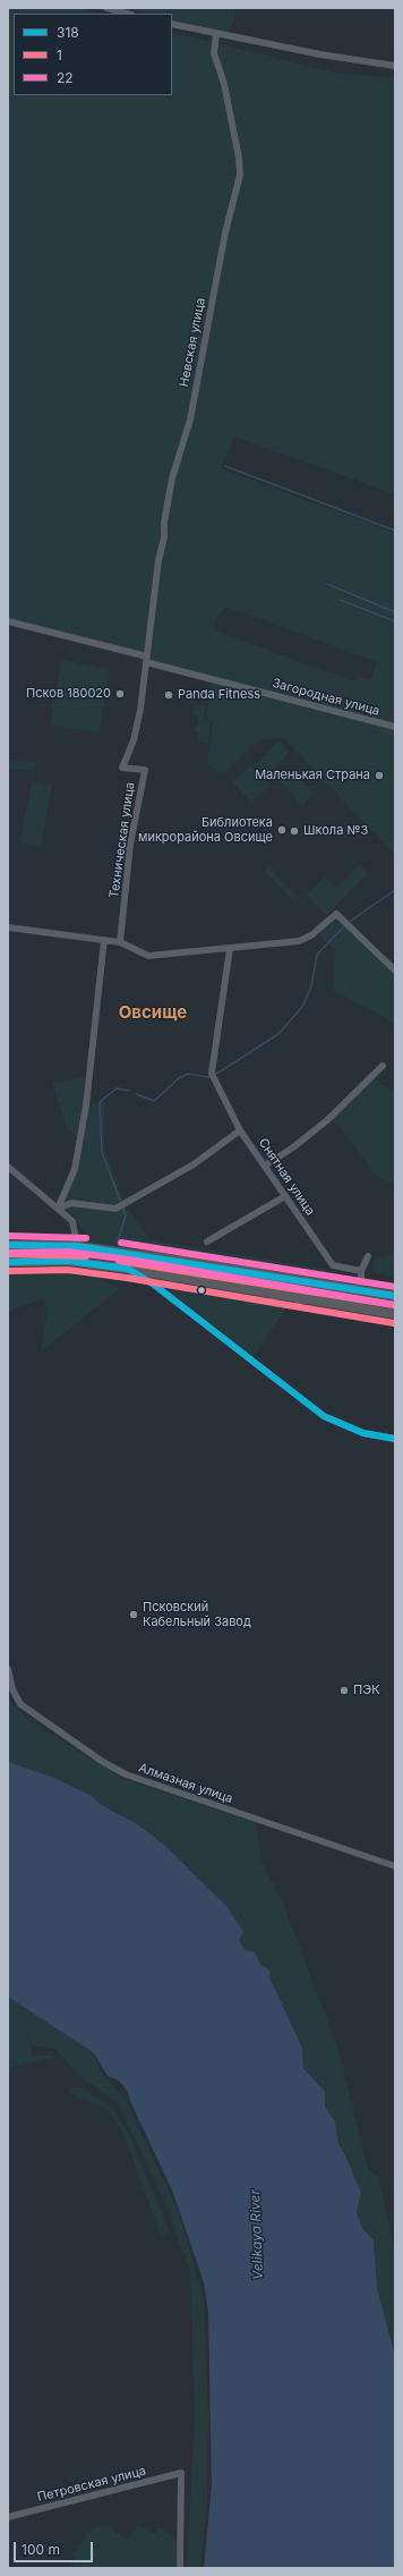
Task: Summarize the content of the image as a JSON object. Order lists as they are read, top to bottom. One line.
{"streets":{"street":["Невская улица","Загородная улица","Техническая улица","Снятная улица","Алмазная улица","Петровская улица"]},"crossings":[["Невская улица","Загородная улица"],["Невская улица","Техническая улица"],["Загородная улица","Техническая улица"]],"districts":["Овсище"],"water":["Velikaya River"],"places":["Псков 180020","Panda Fitness","Маленькая Страна","Библиотека микрорайона Овсище","Школа №3","Псковский Кабельный Завод","ПЭК"],"lines":["transit line 22","transit line 318","transit line 1"],"legend":["318","1","22"],"scale_bar":"100 m"}
